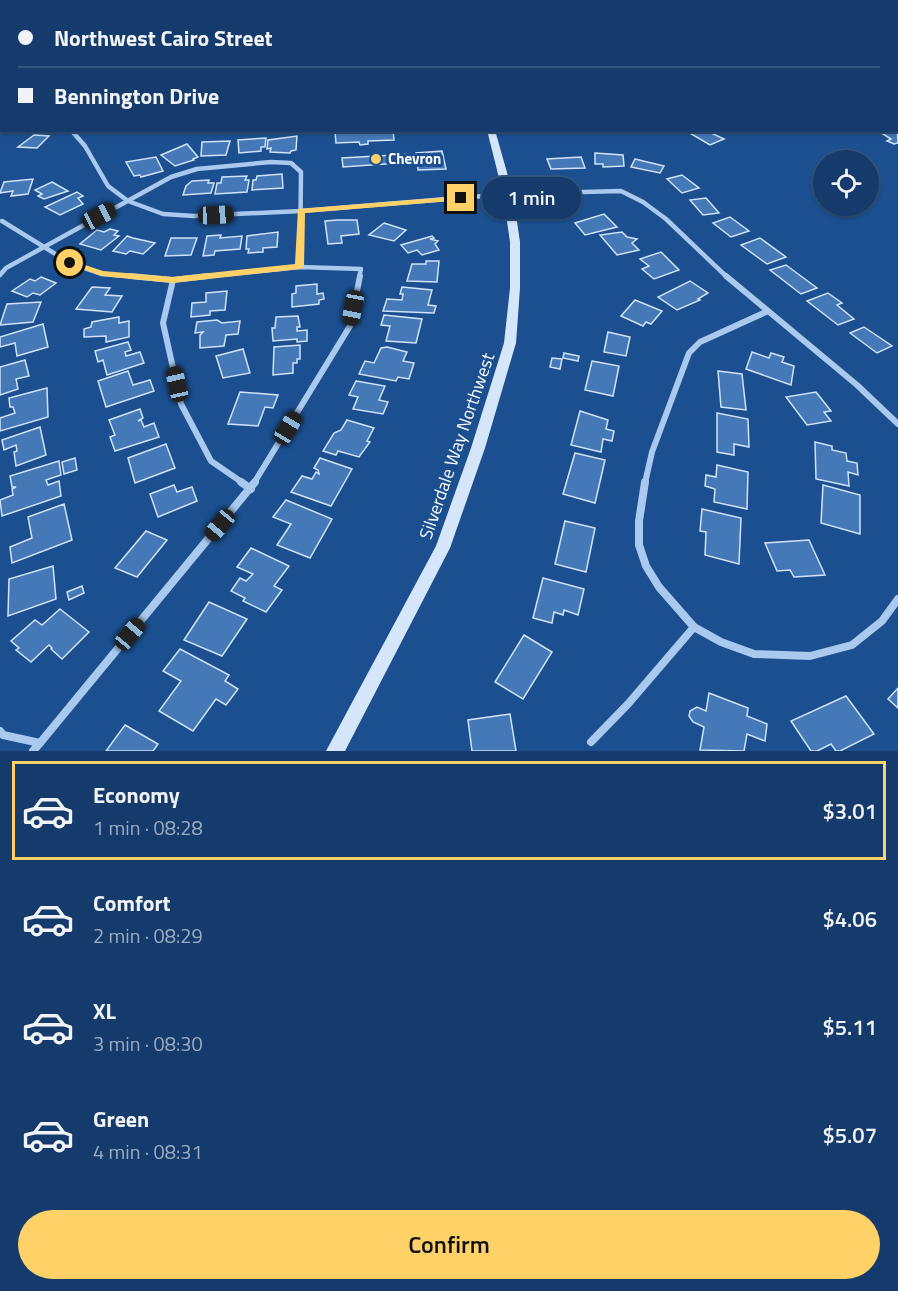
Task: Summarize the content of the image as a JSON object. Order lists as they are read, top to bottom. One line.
{"streets":{"main road":["Silverdale Way Northwest"]},"places":["Chevron"],"page":{"banner":["Northwest Cairo Street","Bennington Drive"],"bubble":"1 min","list":[{"name":"Economy","note":"1 min · 08:28","value":"$3.01"},{"name":"Comfort","note":"2 min · 08:29","value":"$4.06"},{"name":"XL","note":"3 min · 08:30","value":"$5.11"},{"name":"Green","note":"4 min · 08:31","value":"$5.07"}],"buttons":"Confirm"}}
